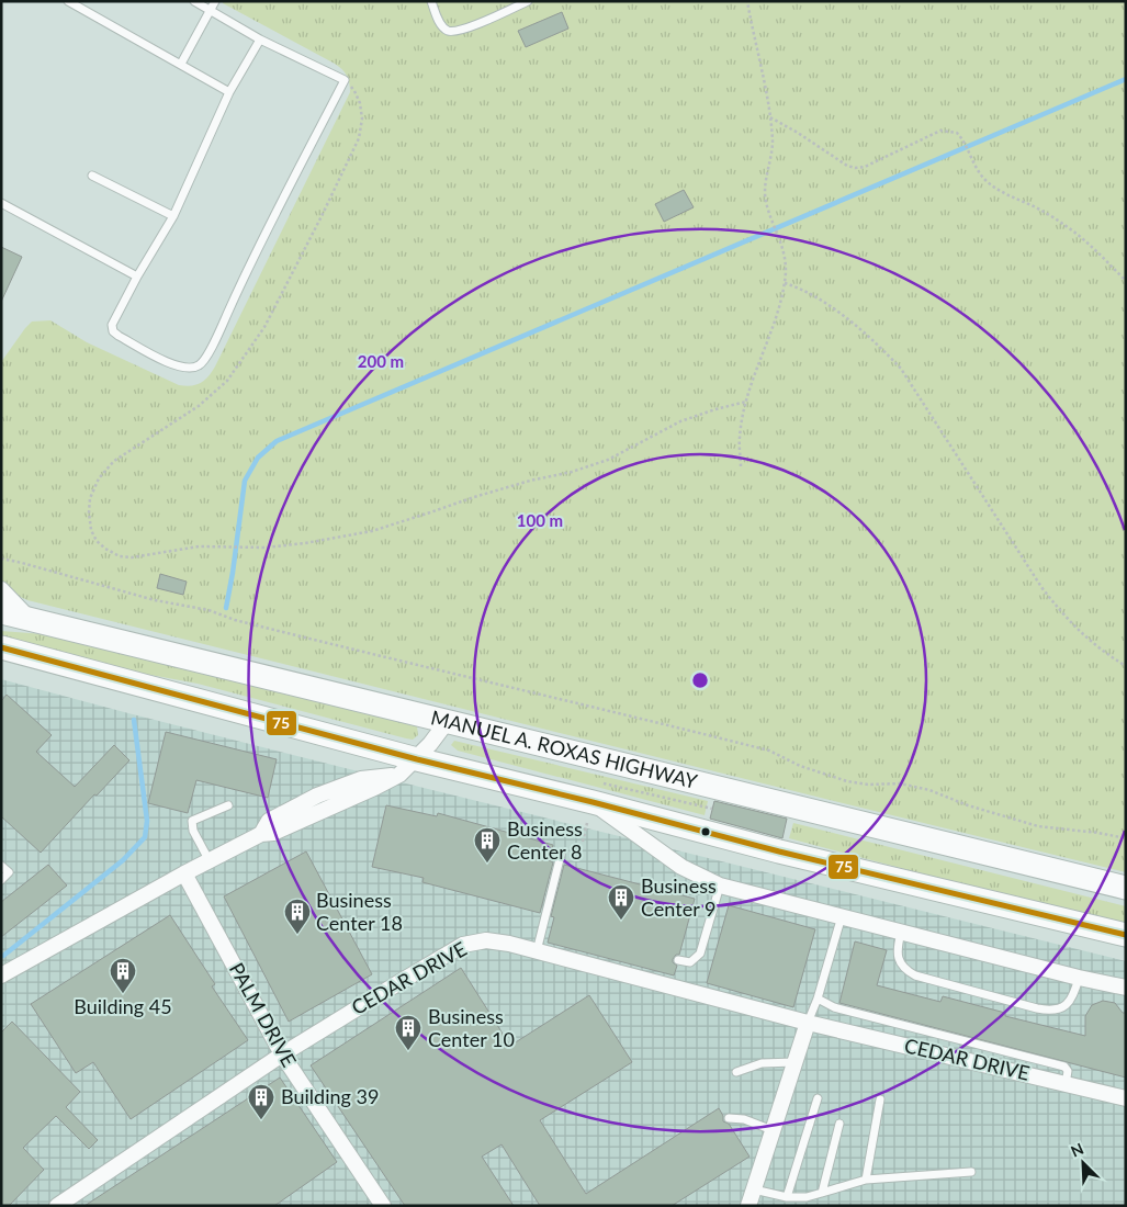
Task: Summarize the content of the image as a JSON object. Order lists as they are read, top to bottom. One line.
{"streets":{"main road":["MANUEL A. ROXAS HIGHWAY"],"street":["CEDAR DRIVE","PALM DRIVE"]},"crossings":[["CEDAR DRIVE","PALM DRIVE"]],"places":{"building":["Business Center 8","Business Center 9","Business Center 18","Building 45","Business Center 10","Building 39"]},"lines":["transit line 75"],"north":"top left","rings":["200 m","100 m"]}
